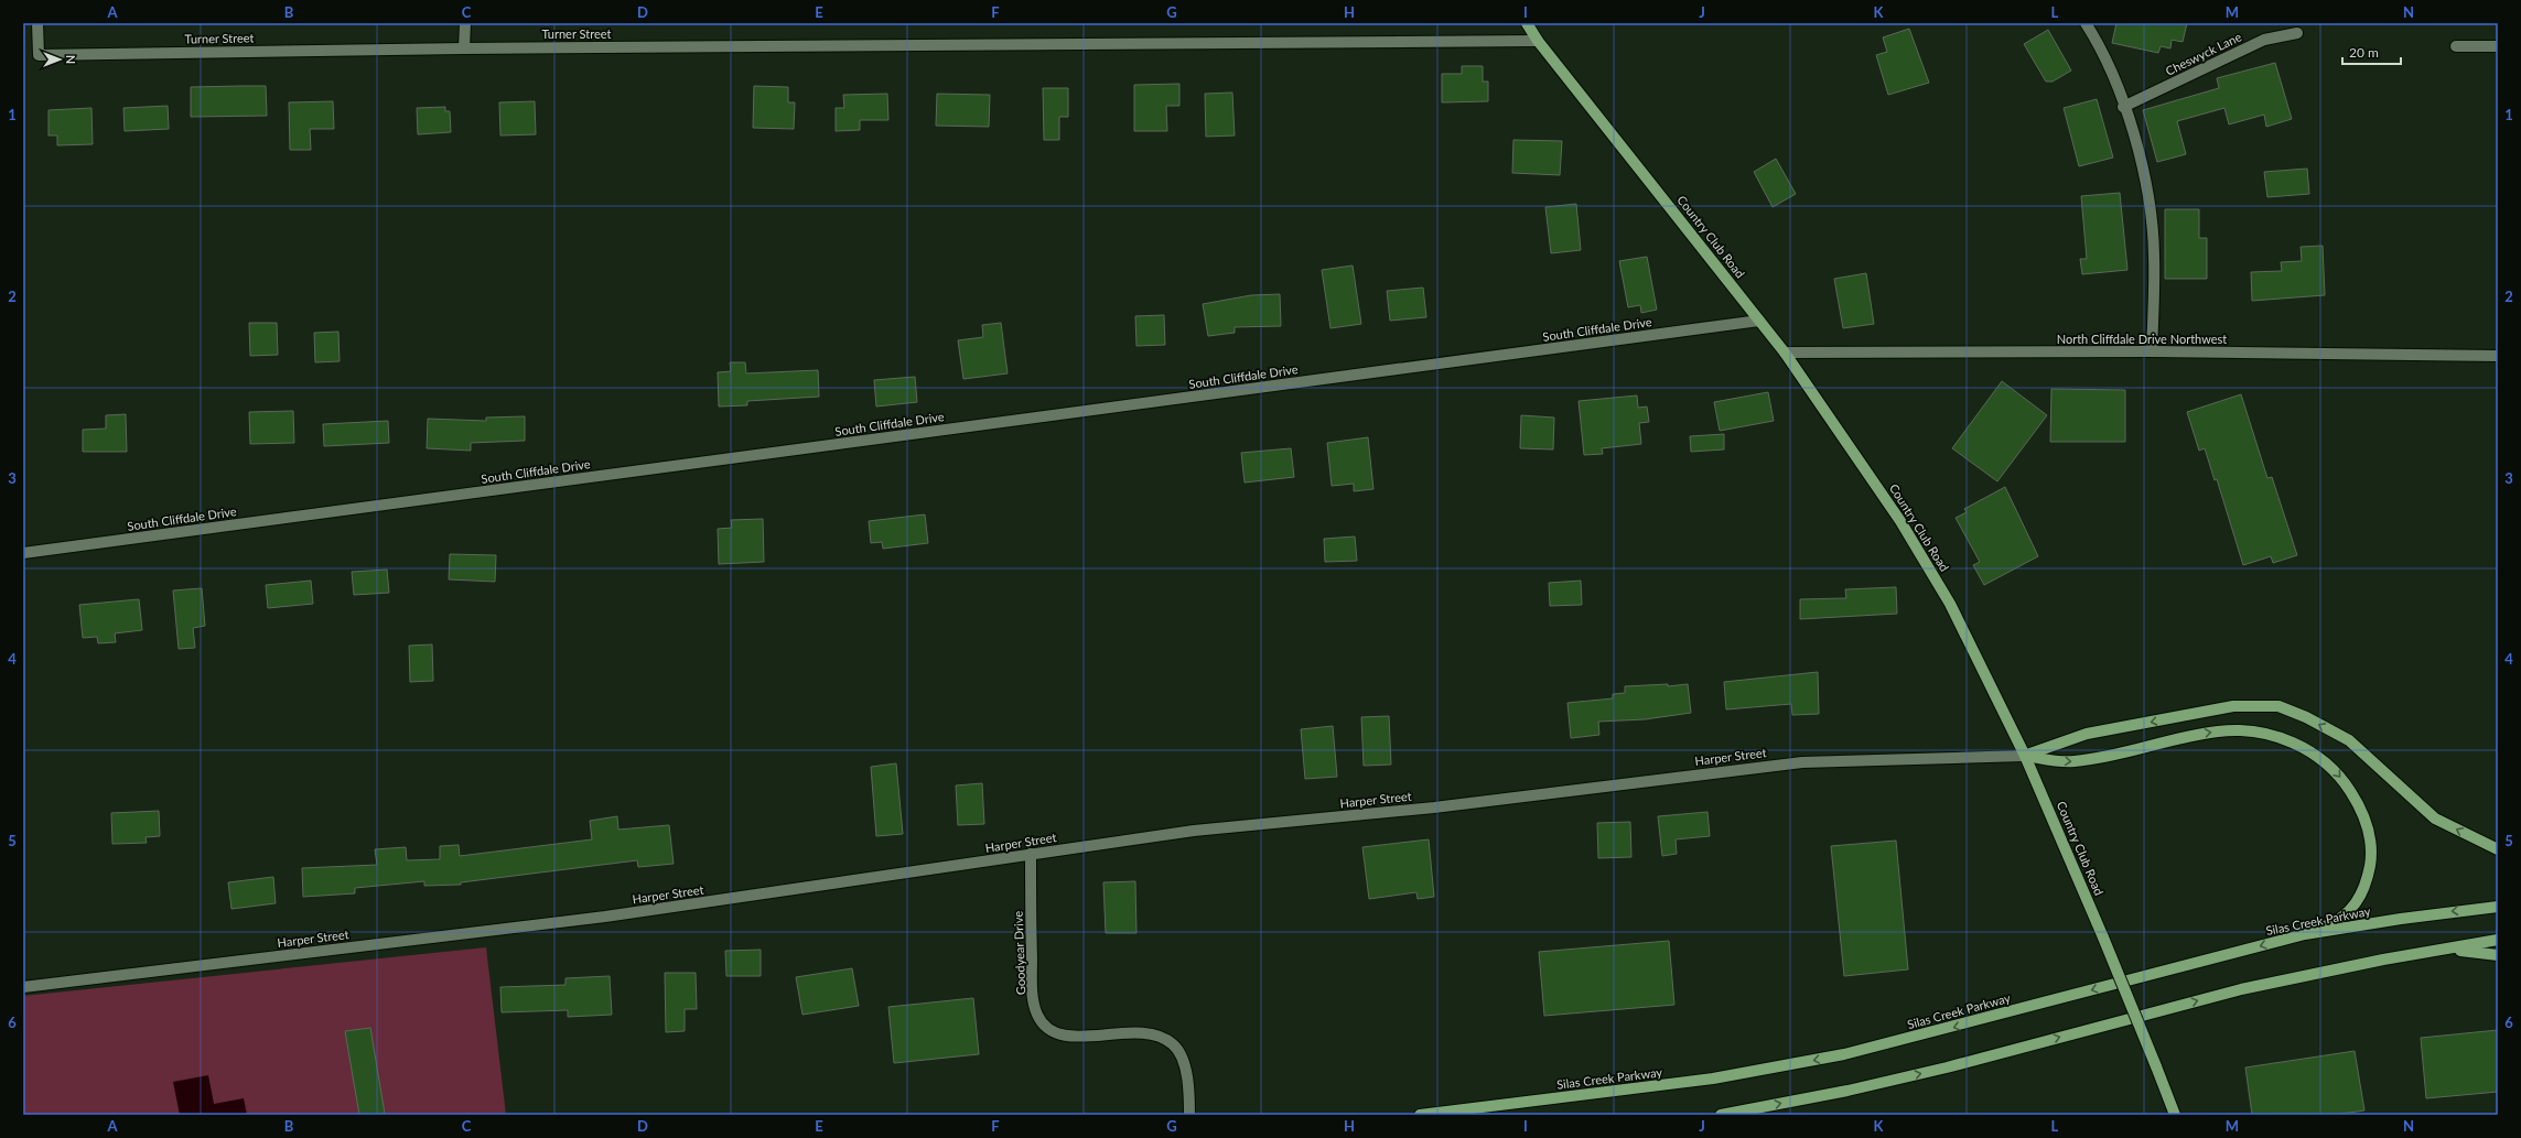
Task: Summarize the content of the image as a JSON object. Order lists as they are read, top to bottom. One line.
{"streets":{"main road":["Country Club Road","Silas Creek Parkway"],"street":["Turner Street","Cheswyck Lane","South Cliffdale Drive","North Cliffdale Drive Northwest","Harper Street","Goodyear Drive"]},"crossings":[["Turner Street","Country Club Road"],["Country Club Road","South Cliffdale Drive"],["Country Club Road","North Cliffdale Drive Northwest"],["Country Club Road","Harper Street"],["Harper Street","Goodyear Drive"]],"scale_bar":"20 m","north":"right","grid":{"columns":["A","B","C","D","E","F","G","H","I","J","K","L","M","N"],"rows":["1","2","3","4","5","6"]}}
